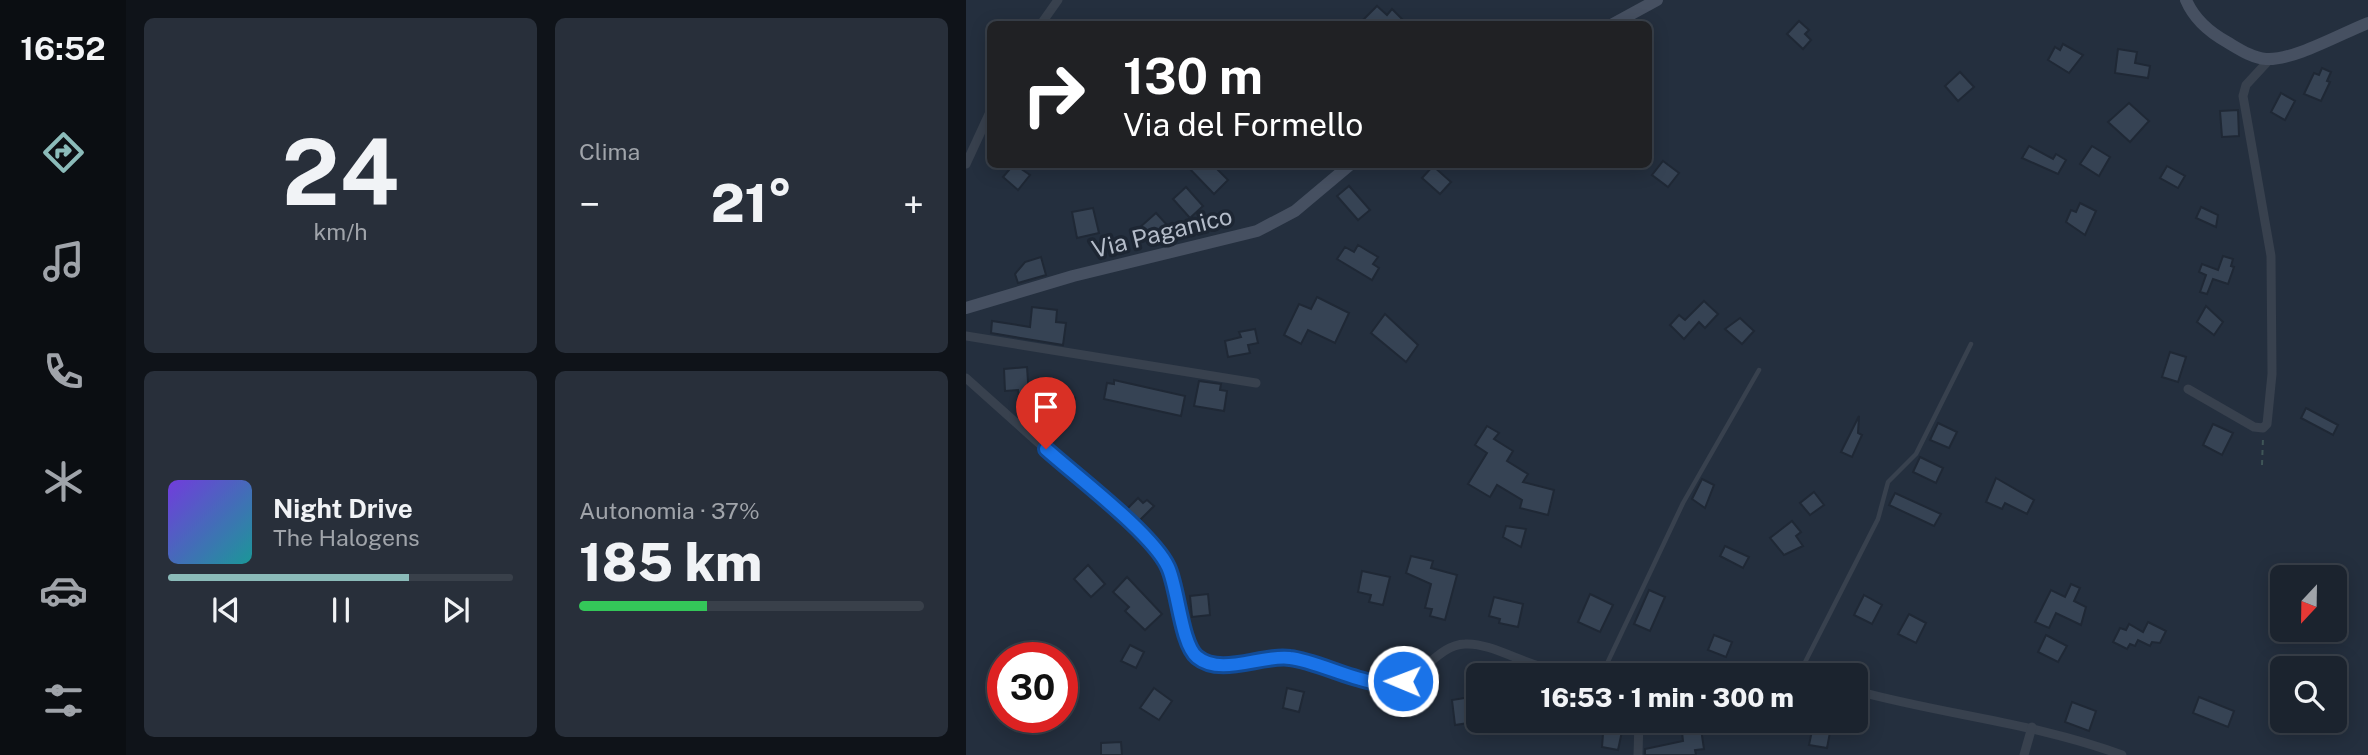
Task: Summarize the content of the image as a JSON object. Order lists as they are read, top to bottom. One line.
{"streets":{"street":["Via Paganico"]},"north":"bottom","page":{"tabs":"16:52","tile":[["24","km/h"],"Clima",["Autonomia · 37%","185 km"]],"turn":["130 m","Via del Formello"],"heat":["−","21°","+"],"song":["Night Drive","The Halogens"],"limit":"30","trip":"16:53 · 1 min · 300 m"}}
